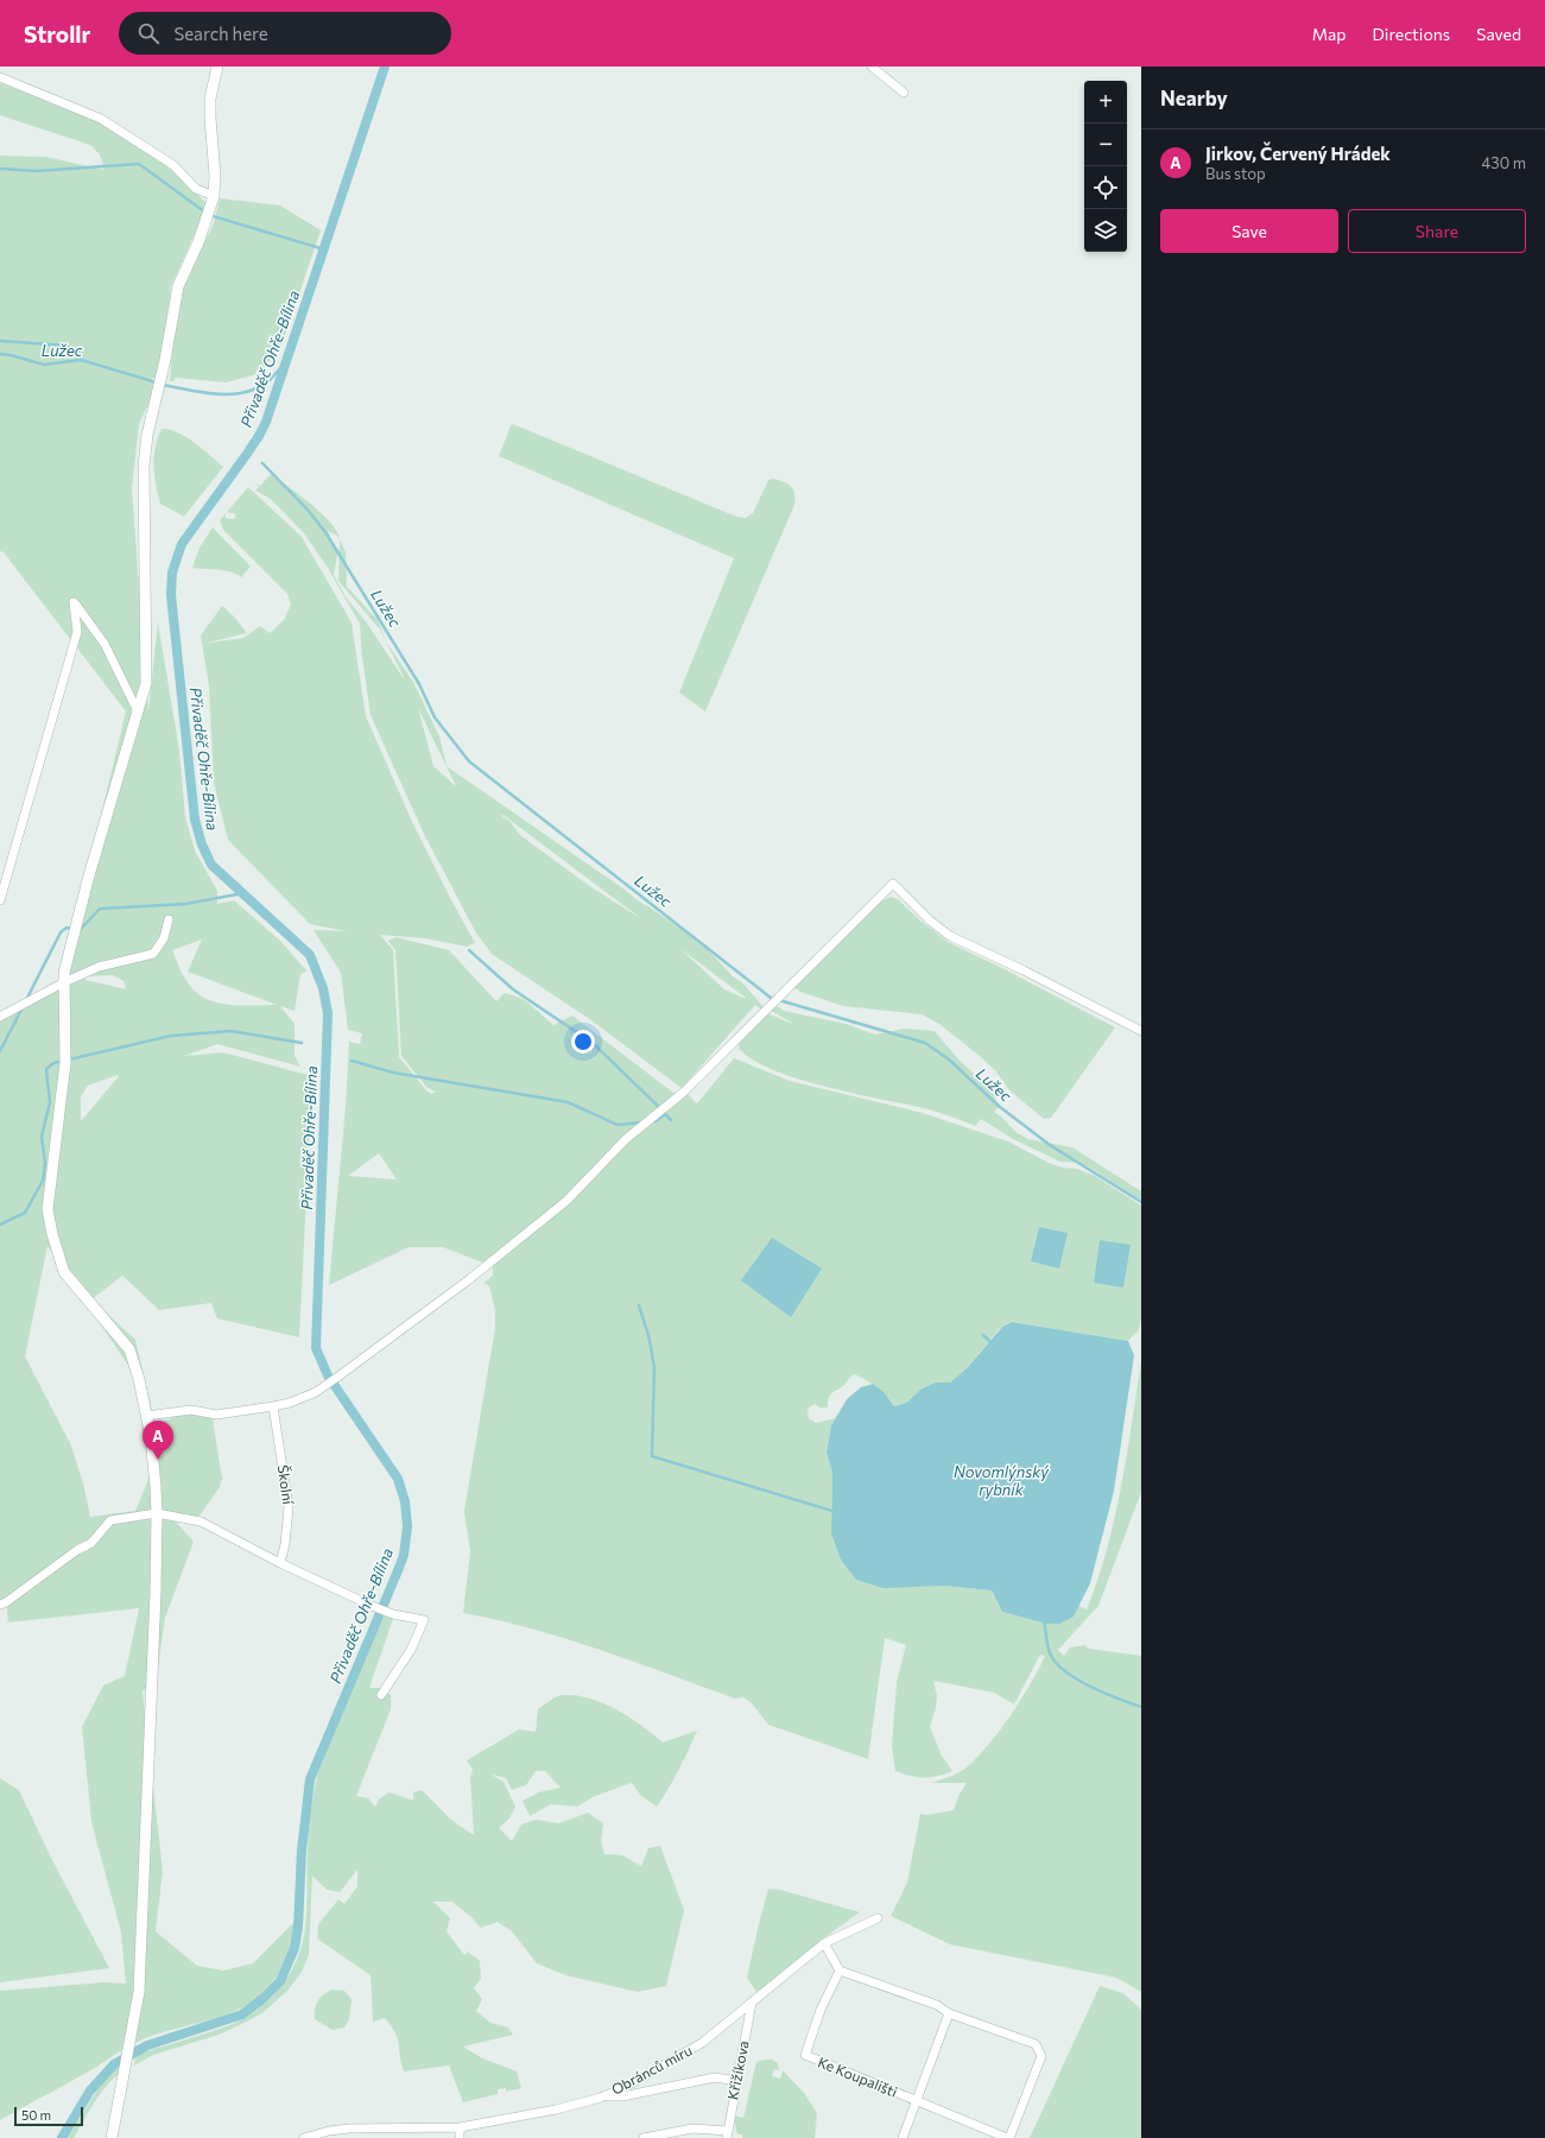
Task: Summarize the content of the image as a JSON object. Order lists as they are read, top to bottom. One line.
{"streets":{"street":["Školní","Obránců míru","Křižíkova","Ke Koupališti"]},"crossings":[["Obránců míru","Křižíkova"]],"water":["Lužec","Přivaděč Ohře-Bílina","Novomlýnský rybník"],"scale_bar":"50 m","page":{"header":"Strollr","search":"Search here","nav":["Map","Directions","Saved"],"heading":"Nearby","map_buttons":["+","−"],"list":[{"mark":"A","name":"Jirkov, Červený Hrádek","note":"Bus stop","value":"430 m"}],"buttons":["Save","Share"],"pins":"A","scale":"50 m"}}
